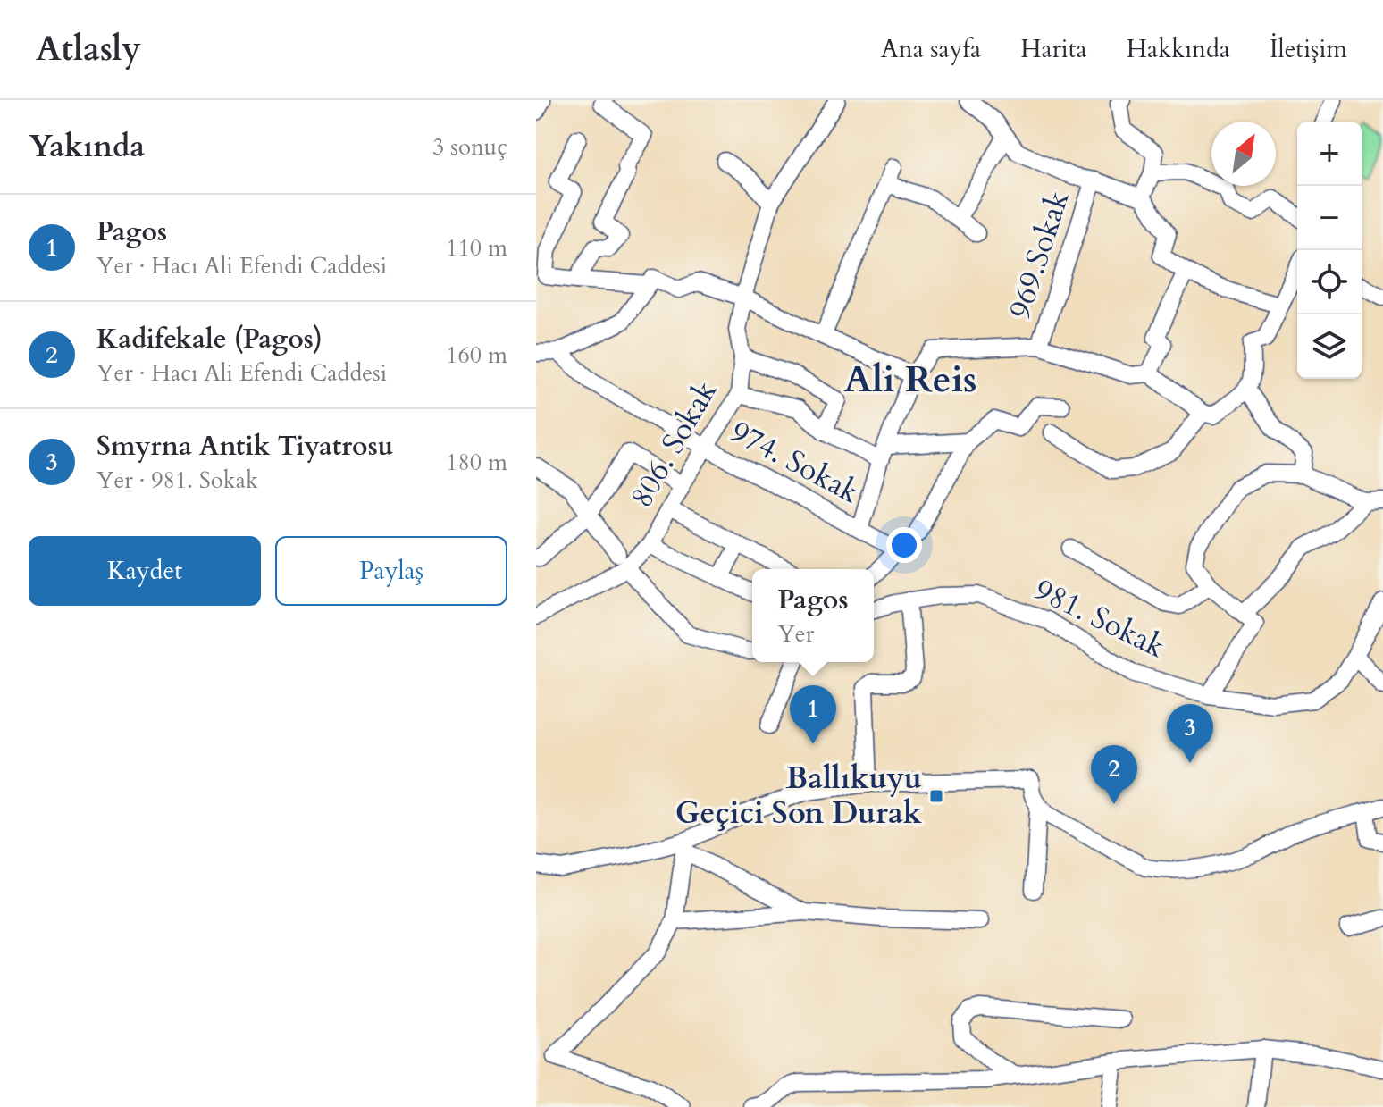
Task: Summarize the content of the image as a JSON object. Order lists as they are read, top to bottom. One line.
{"streets":{"street":["969.Sokak","806. Sokak","974. Sokak","981. Sokak"]},"crossings":[["969.Sokak","974. Sokak"],["806. Sokak","974. Sokak"]],"districts":["Ali Reis"],"places":{"transit":["Ballıkuyu Geçici Son Durak"]},"north":"top right","page":{"header":"Atlasly","nav":["Ana sayfa","Harita","Hakkında","İletişim"],"heading":["Yakında","3 sonuç"],"map_buttons":["+","−"],"list":[{"mark":"1","name":"Pagos","note":"Yer · Hacı Ali Efendi Caddesi","value":"110 m"},{"mark":"2","name":"Kadifekale (Pagos)","note":"Yer · Hacı Ali Efendi Caddesi","value":"160 m"},{"mark":"3","name":"Smyrna Antik Tiyatrosu","note":"Yer · 981. Sokak","value":"180 m"}],"buttons":["Kaydet","Paylaş"],"popup":["Pagos","Yer"],"pins":["1","3","2"]}}
